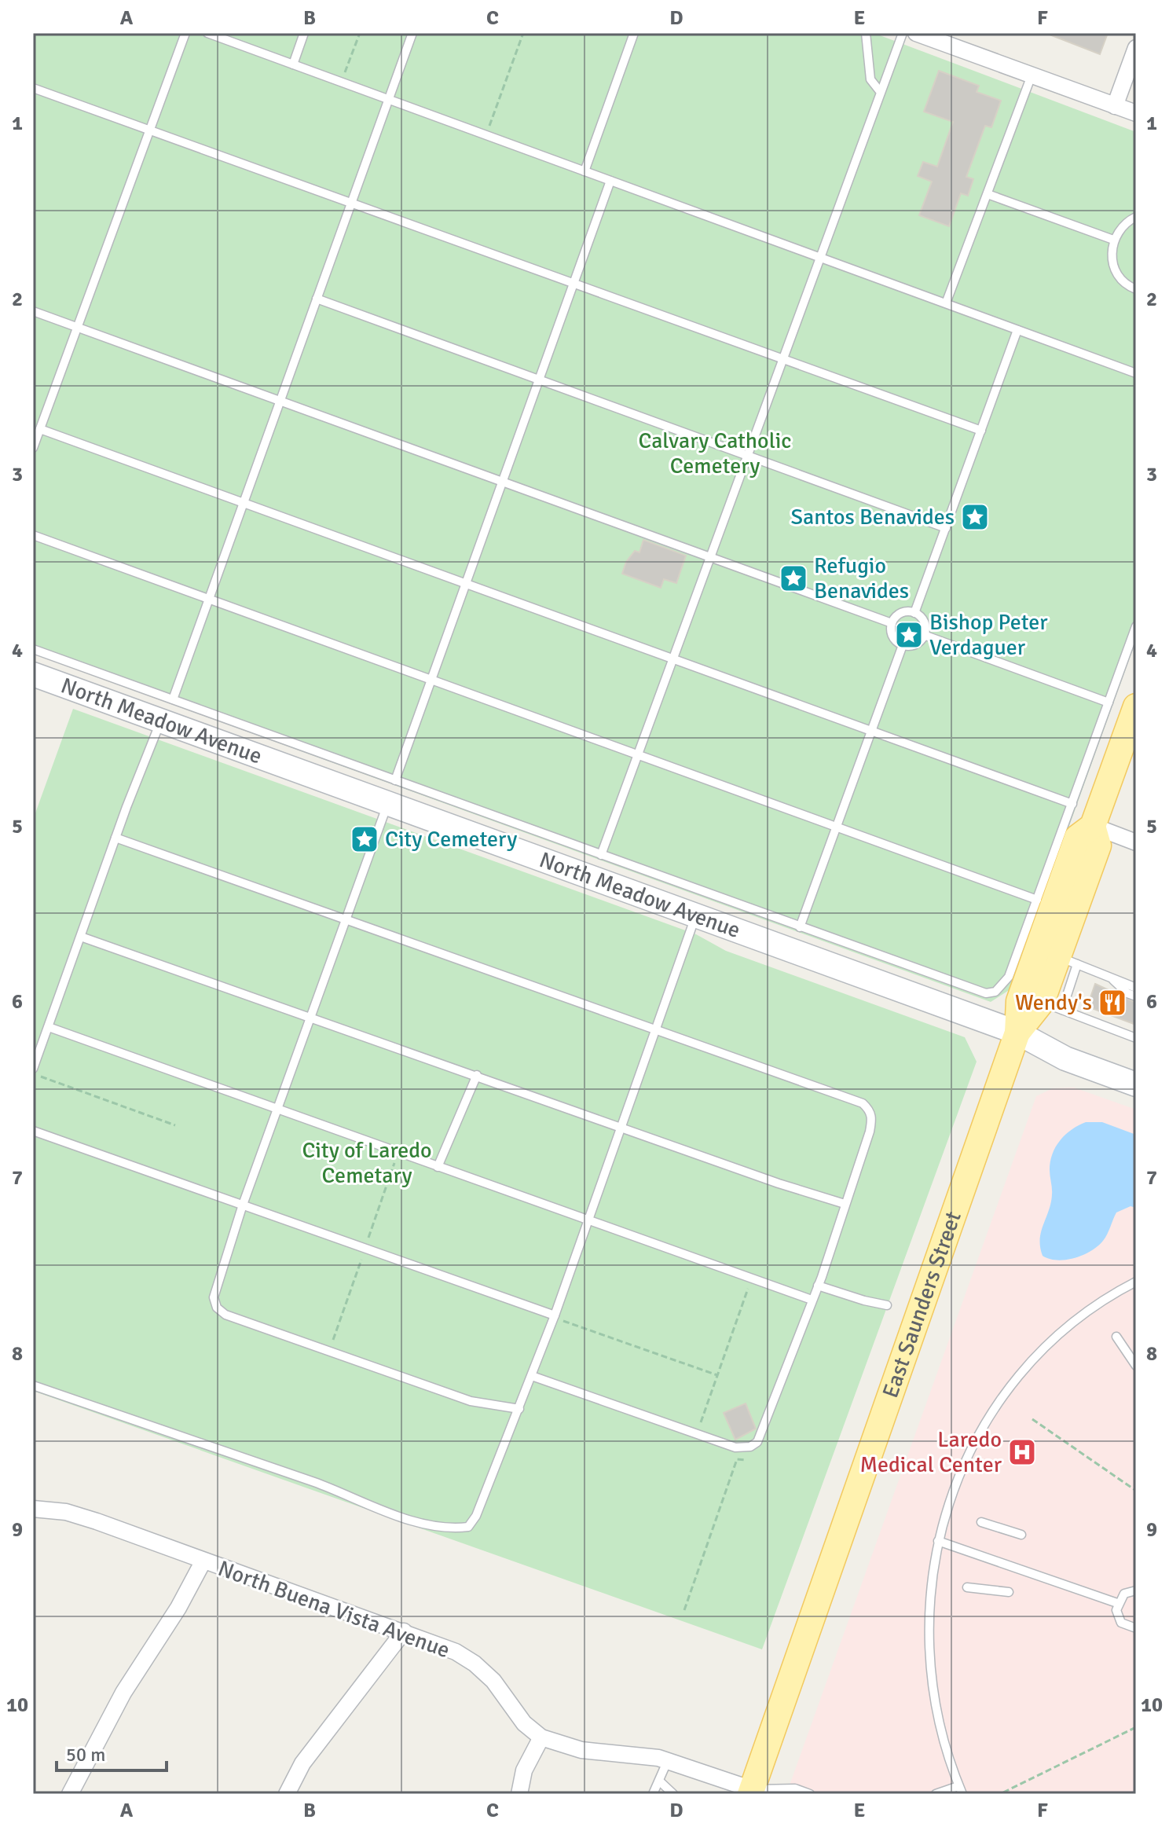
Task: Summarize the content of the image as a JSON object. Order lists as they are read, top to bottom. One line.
{"streets":{"main road":["North Meadow Avenue","East Saunders Street"],"street":["North Buena Vista Avenue"]},"crossings":[["North Meadow Avenue","East Saunders Street"],["East Saunders Street","North Buena Vista Avenue"]],"parks":["Calvary Catholic Cemetery","City of Laredo Cemetary"],"places":{"place":["Santos Benavides","Refugio Benavides","Bishop Peter Verdaguer","City Cemetery"],"restaurant":["Wendy's"],"hospital":["Laredo Medical Center"]},"scale_bar":"50 m","grid":{"columns":["A","B","C","D","E","F"],"rows":["1","2","3","4","5","6","7","8","9","10"]}}
